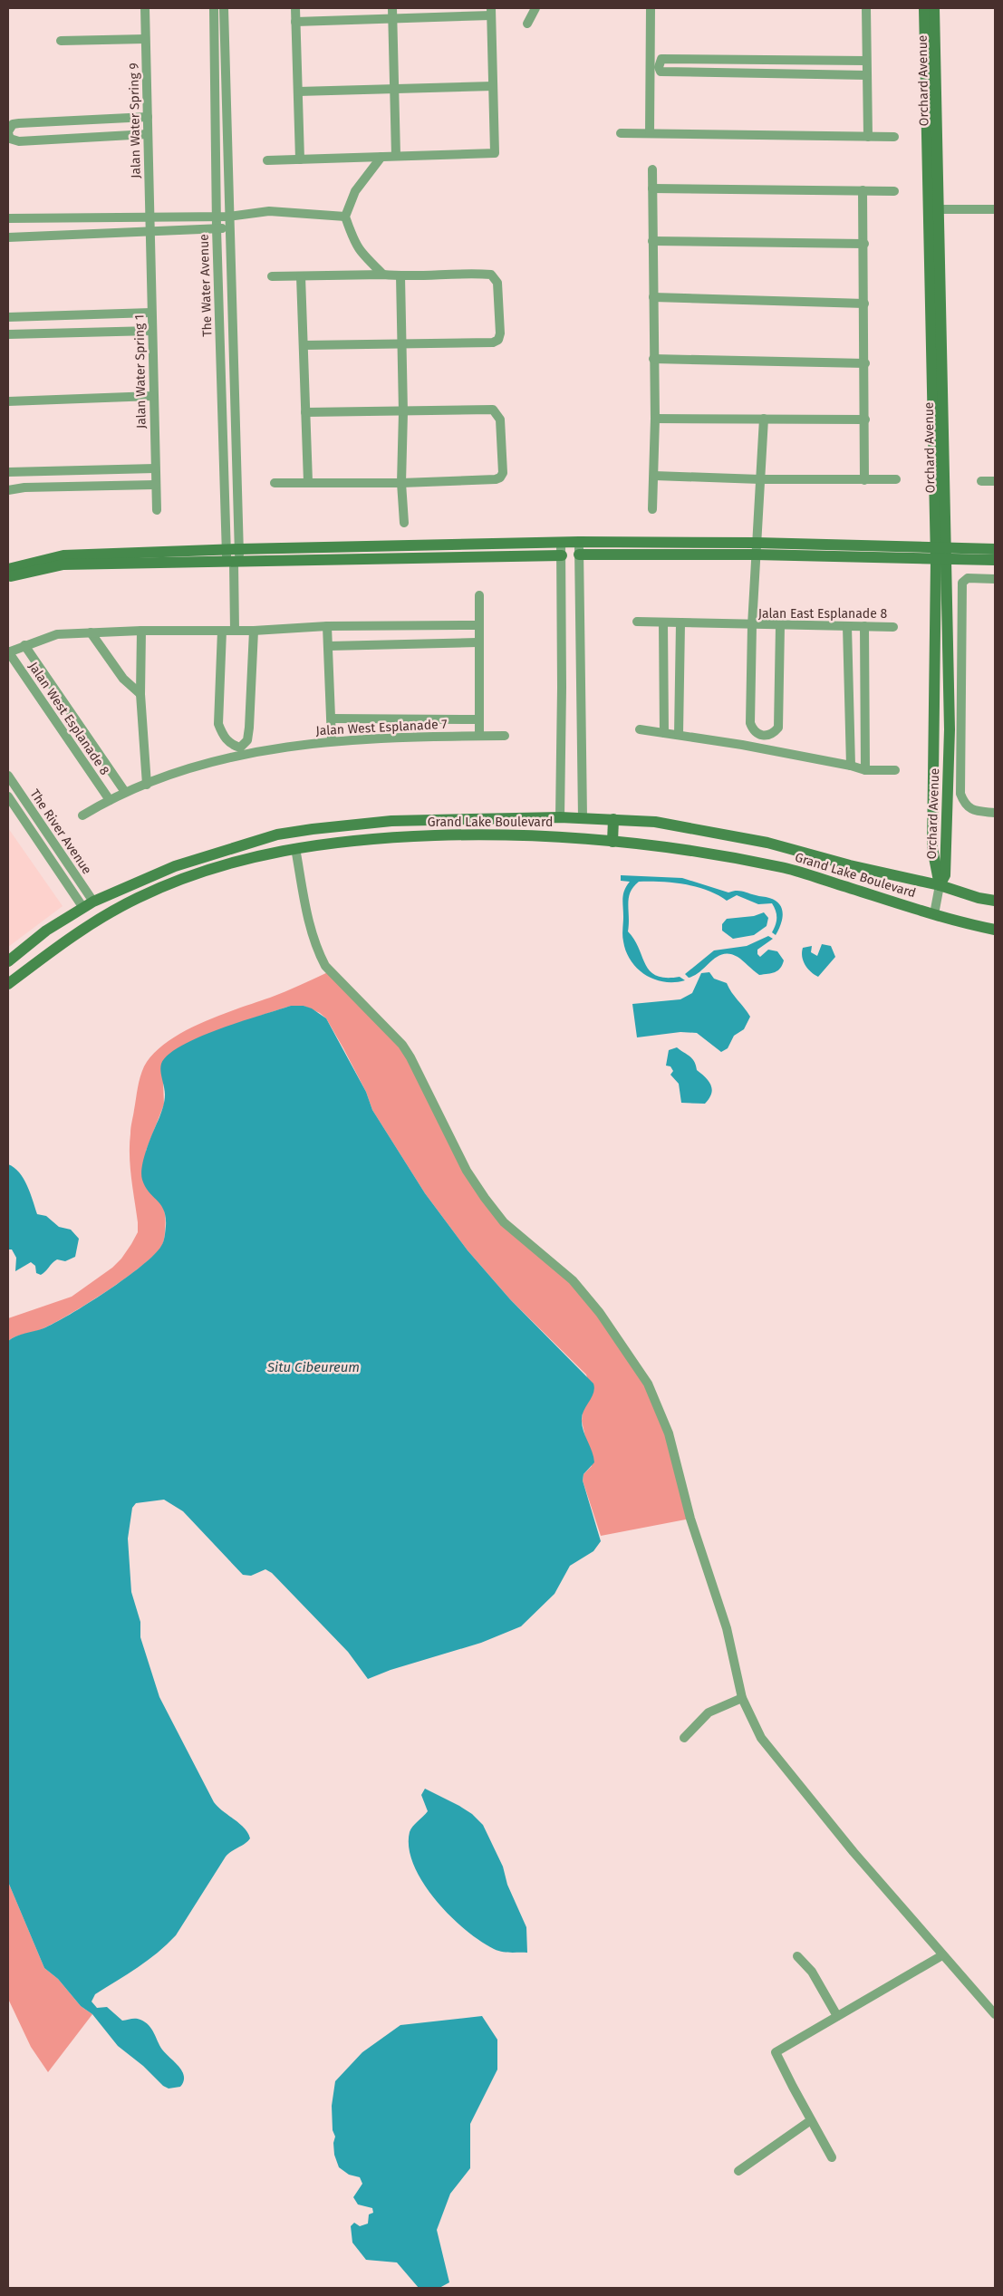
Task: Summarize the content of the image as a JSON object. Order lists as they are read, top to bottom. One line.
{"streets":{"street":["Orchard Avenue","Jalan Water Spring 9","The Water Avenue","Jalan Water Spring 1","Jalan East Esplanade 8","Jalan West Esplanade 8","Jalan West Esplanade 7","Grand Lake Boulevard","The River Avenue"]},"crossings":[["Orchard Avenue","Grand Lake Boulevard"],["Jalan Water Spring 9","Jalan Water Spring 1"],["Jalan West Esplanade 8","Jalan West Esplanade 7"],["Grand Lake Boulevard","The River Avenue"]],"water":["Situ Cibeureum"]}
